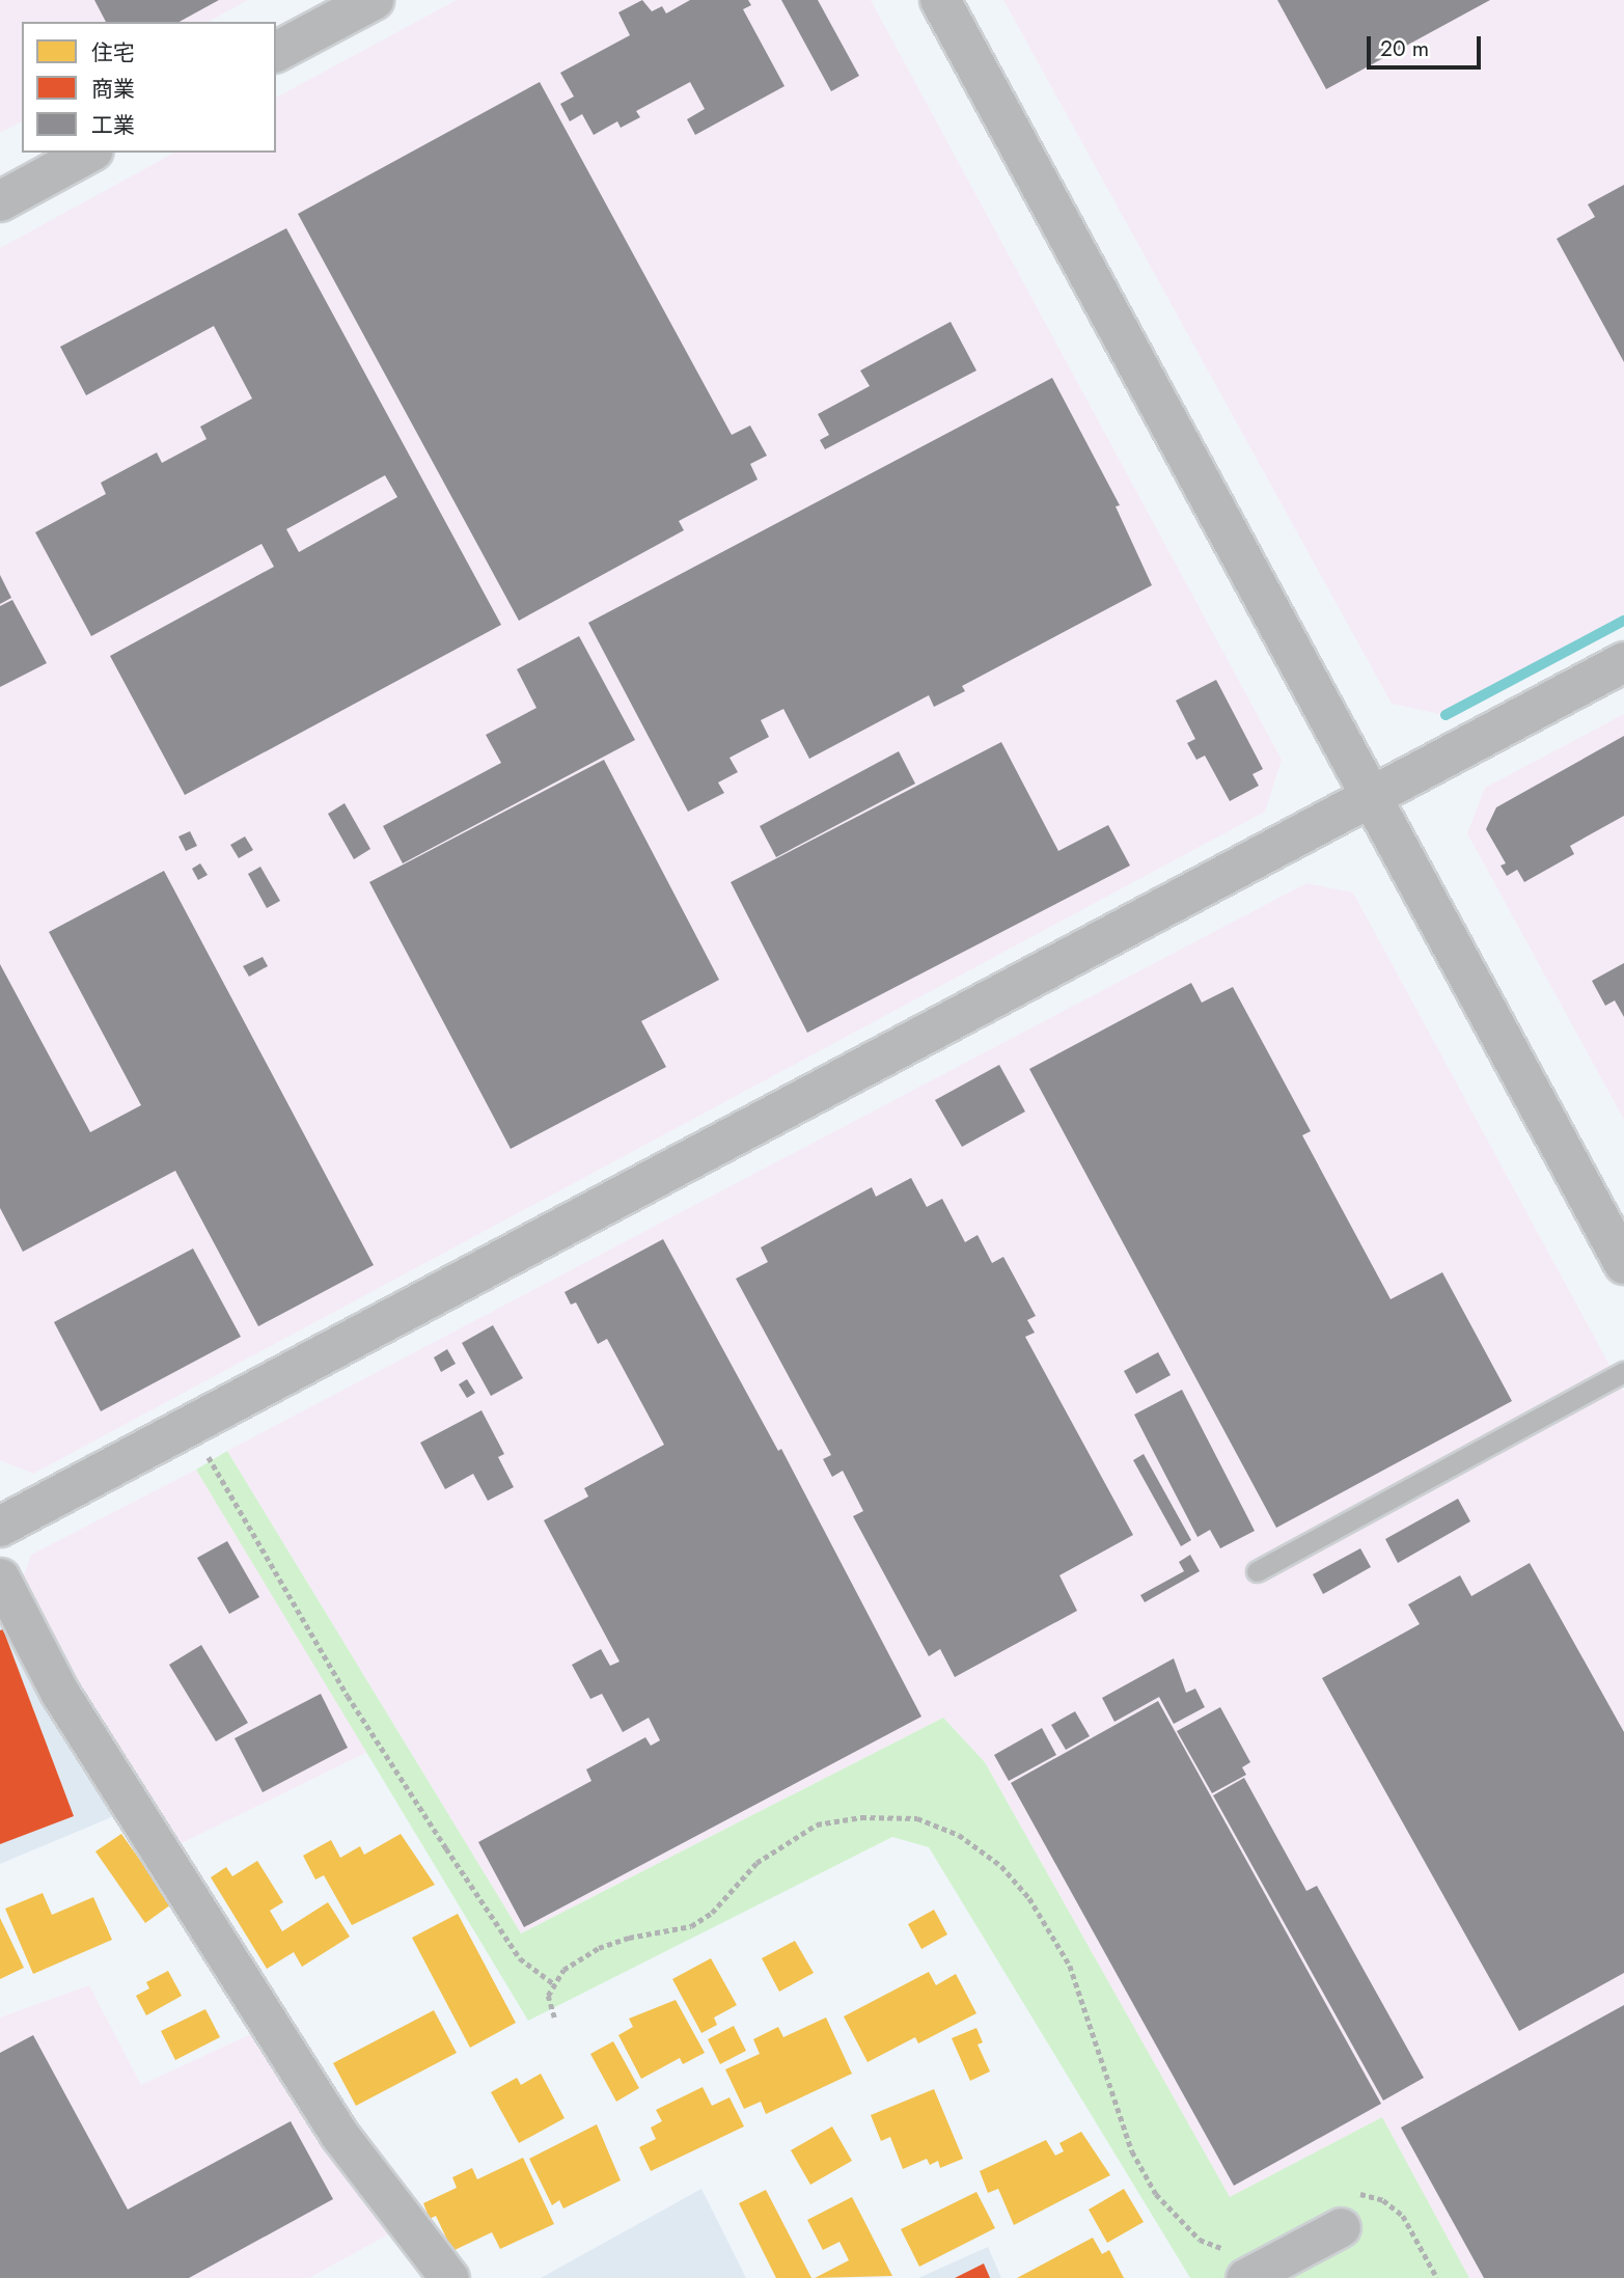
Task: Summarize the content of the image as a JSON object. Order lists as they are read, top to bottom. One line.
{"legend":["住宅","商業","工業"],"scale_bar":"20 m"}
